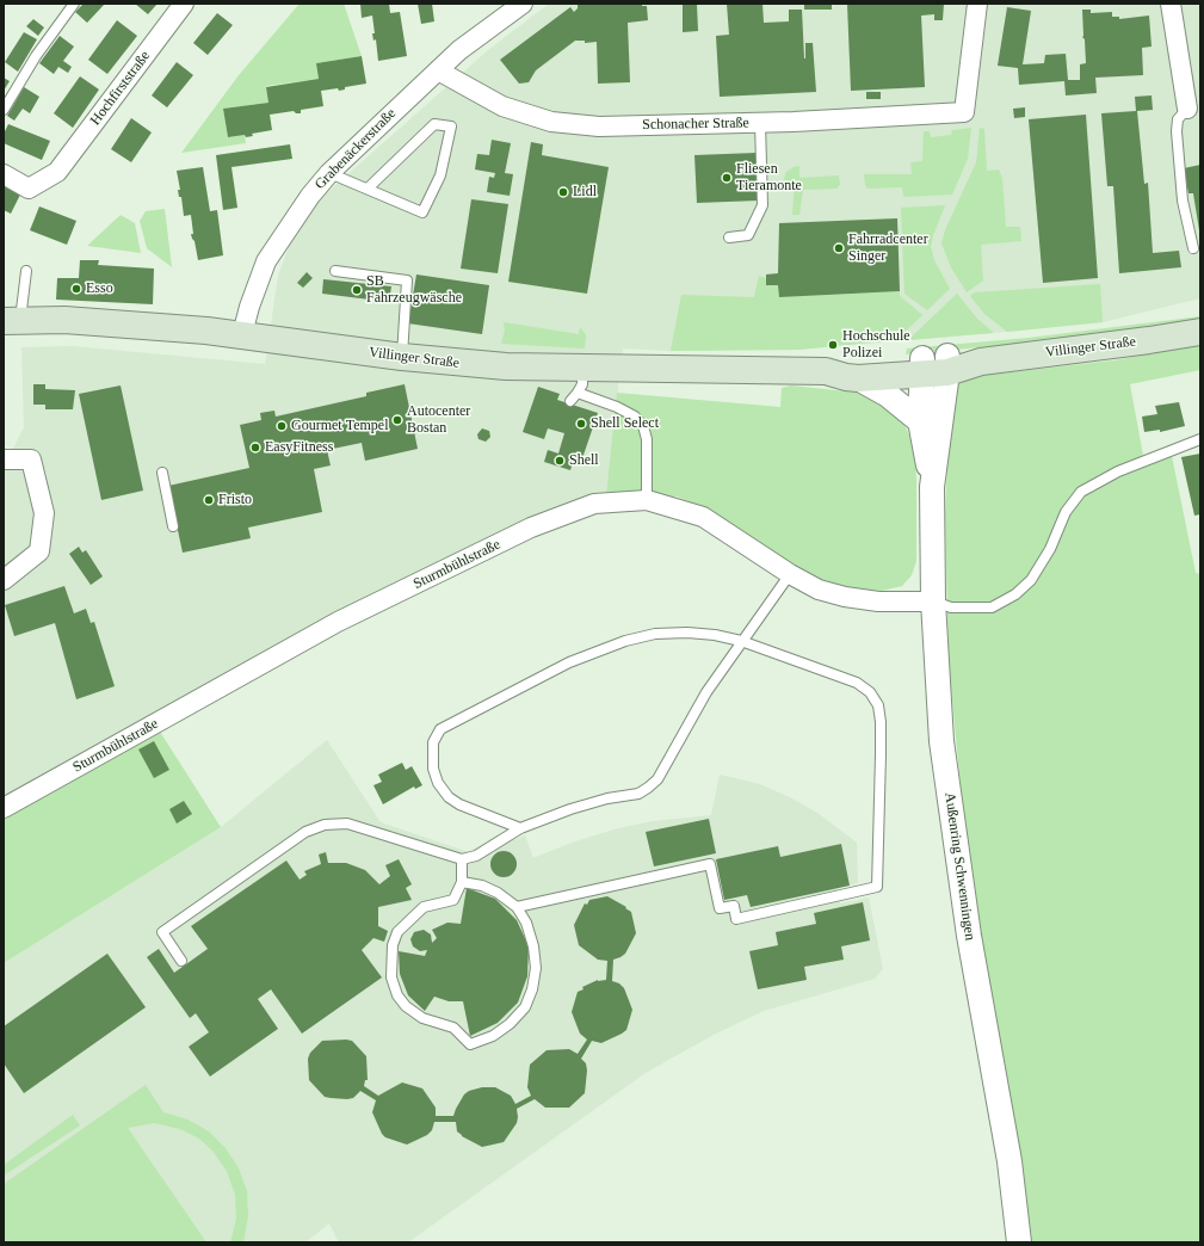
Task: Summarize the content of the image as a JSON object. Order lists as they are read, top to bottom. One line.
{"streets":{"main road":["Villinger Straße"],"street":["Hochfirststraße","Schonacher Straße","Grabenäckerstraße","Sturmbühlstraße","Außenring Schwenningen"]},"crossings":[["Schonacher Straße","Grabenäckerstraße"],["Grabenäckerstraße","Villinger Straße"],["Villinger Straße","Außenring Schwenningen"],["Sturmbühlstraße","Außenring Schwenningen"]],"places":["Fliesen Tieramonte","Lidl","Fahrradcenter Singer","Esso","SB Fahrzeugwäsche","Hochschule Polizei","Autocenter Bostan","Shell Select","Gourmet Tempel","EasyFitness","Shell","Fristo"]}
